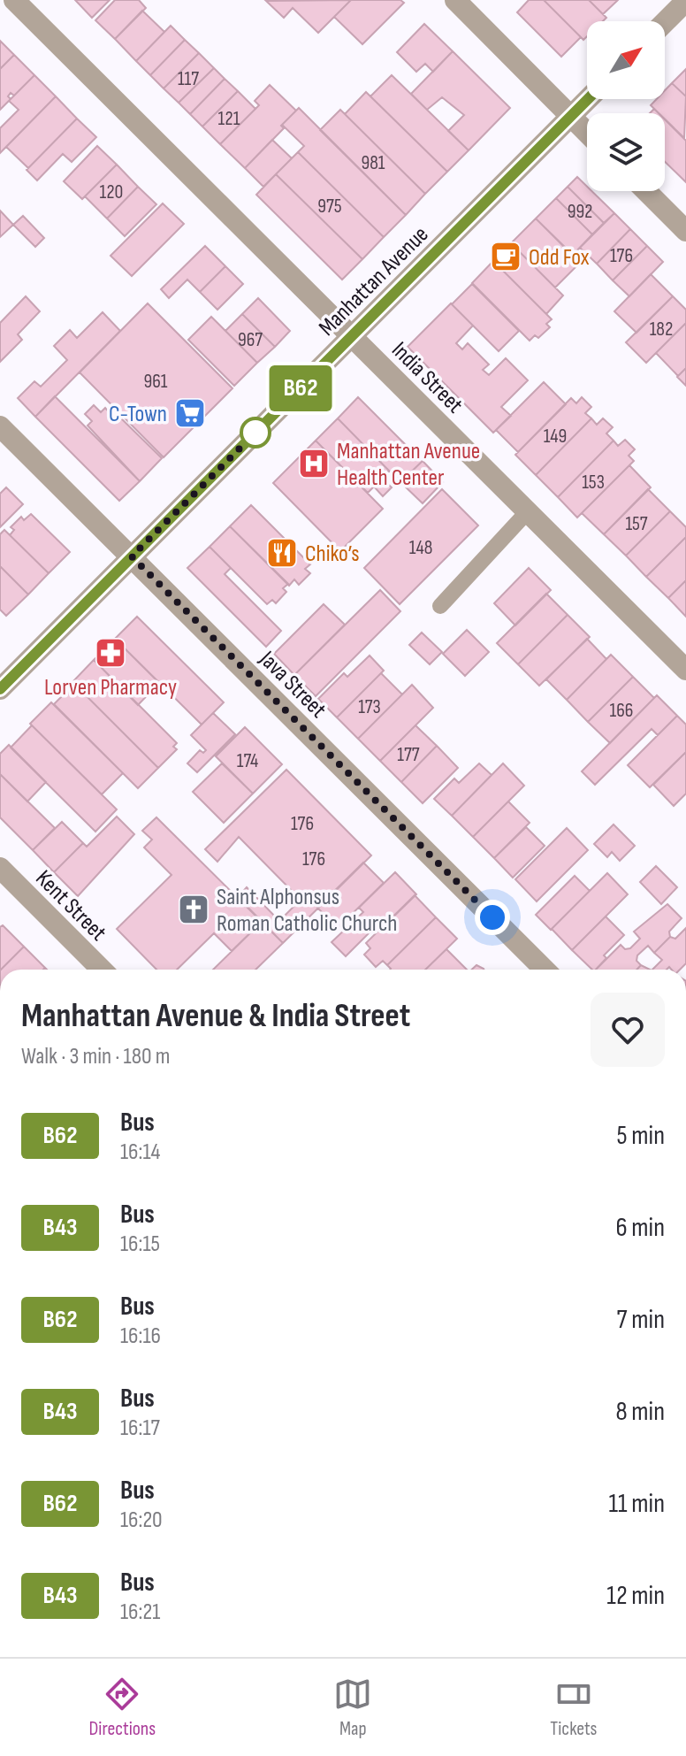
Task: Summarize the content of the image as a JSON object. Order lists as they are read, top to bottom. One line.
{"streets":{"street":["Manhattan Avenue","India Street","Java Street","Kent Street"]},"crossings":[["Manhattan Avenue","India Street"],["Manhattan Avenue","Java Street"]],"places":{"cafe":["Odd Fox"],"supermarket":["C-Town"],"hospital":["Manhattan Avenue Health Center"],"restaurant":["Chiko’s"],"pharmacy":["Lorven Pharmacy"],"church":["Saint Alphonsus Roman Catholic Church"]},"lines":["bus line B62"],"house_numbers":["117","121","981","120","975","992","176","182","967","961","149","153","157","148","173","166","177","174","176","176"],"north":"top right","page":{"on_map":"B62","heading":["Manhattan Avenue & India Street","Walk · 3 min · 180 m"],"list":[{"mark":"B62","name":"Bus","note":"16:14","value":"5 min"},{"mark":"B43","name":"Bus","note":"16:15","value":"6 min"},{"mark":"B62","name":"Bus","note":"16:16","value":"7 min"},{"mark":"B43","name":"Bus","note":"16:17","value":"8 min"},{"mark":"B62","name":"Bus","note":"16:20","value":"11 min"},{"mark":"B43","name":"Bus","note":"16:21","value":"12 min"}],"tabs":["Directions","Map","Tickets"]}}
